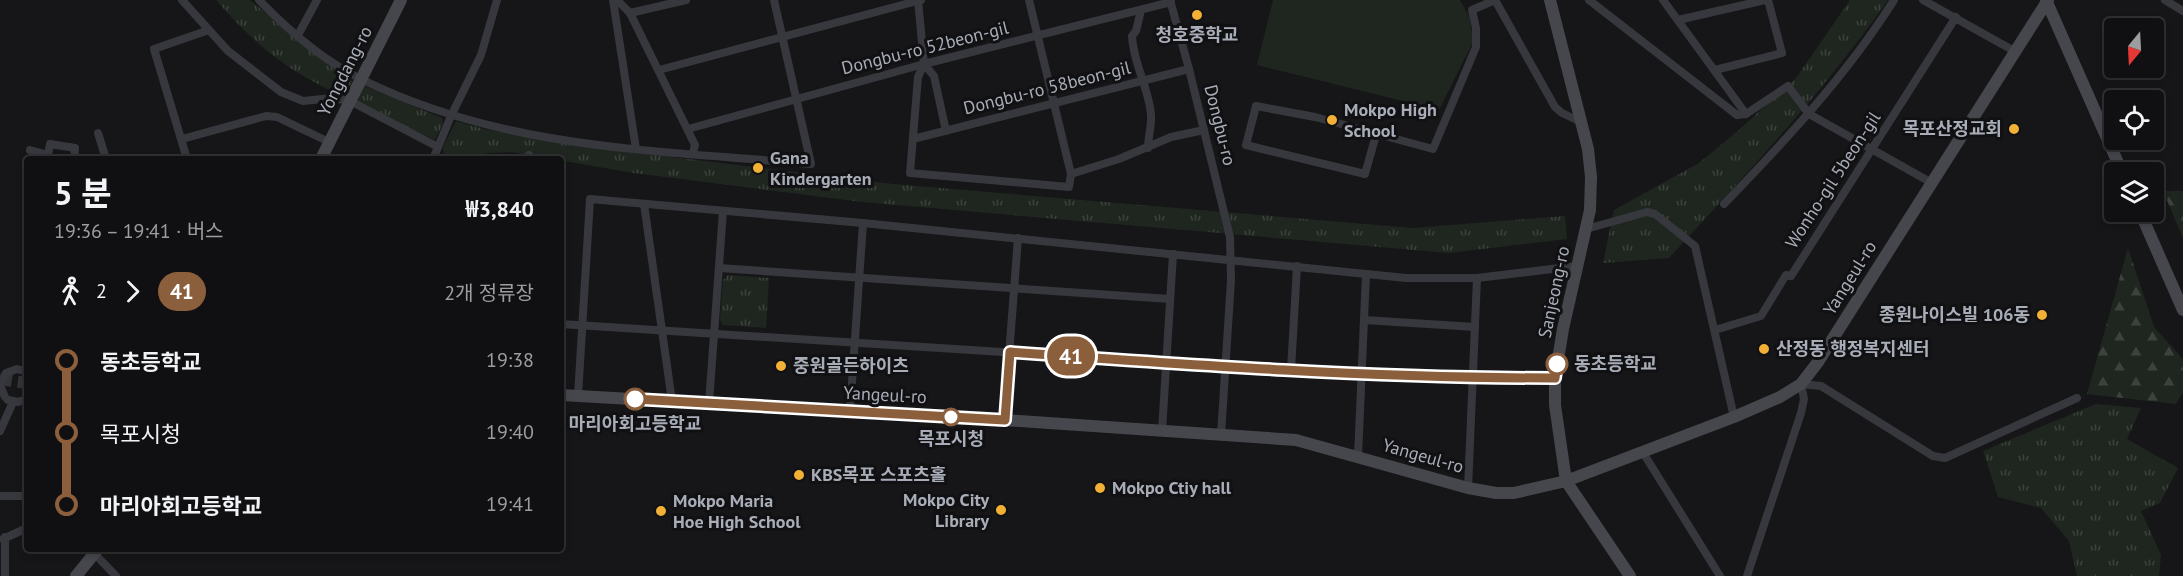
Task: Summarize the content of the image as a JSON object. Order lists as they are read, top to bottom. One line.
{"streets":{"street":["Dongbu-ro 52beon-gil","Yongdang-ro","Dongbu-ro 58beon-gil","Dongbu-ro","Wonho-gil 5beon-gil","Yangeul-ro","Sanjeong-ro"]},"crossings":[["Dongbu-ro 52beon-gil","Dongbu-ro"],["Dongbu-ro 58beon-gil","Dongbu-ro"],["Dongbu-ro","Yangeul-ro"],["Yangeul-ro","Sanjeong-ro"]],"places":["청호중학교","Mokpo High School","목포산정교회","Gana Kindergarten","종원나이스빌 106동","산정동 행정복지센터","동초등학교","중원골든하이츠","마리아회고등학교","목포시청","KBS목포 스포츠홀","Mokpo Ctiy hall","Mokpo City Library","Mokpo Maria Hoe High School"],"lines":["bus line 41"],"north":"bottom","page":{"on_map":"41","heading":["5 분","19:36 – 19:41 · 버스","₩3,840"],"legs":["2","41","2개 정류장"],"list":[{"name":"동초등학교","value":"19:38"},{"name":"목포시청","value":"19:40"},{"name":"마리아회고등학교","value":"19:41"}]}}
